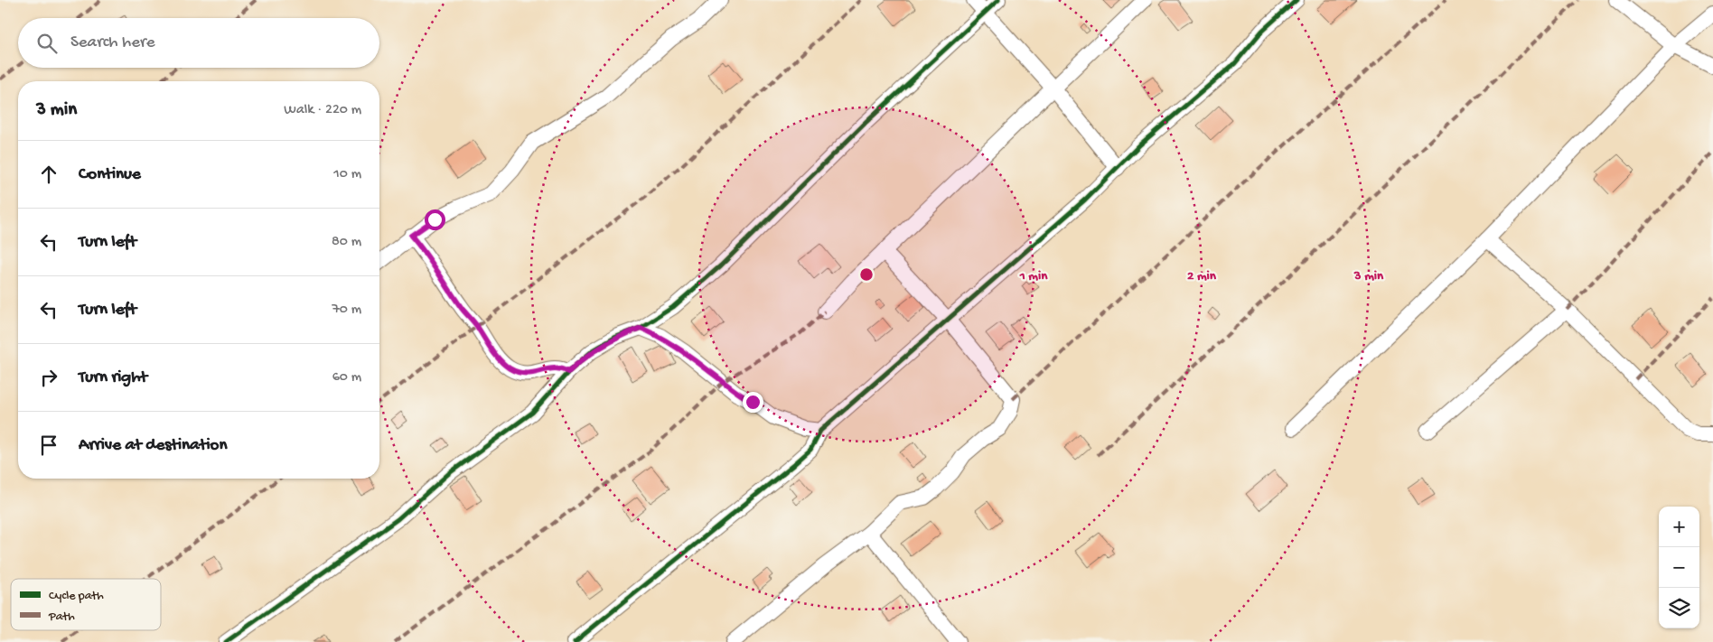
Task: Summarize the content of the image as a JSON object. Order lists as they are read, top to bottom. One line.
{"legend":["Cycle path","Path"],"page":{"search":"Search here","heading":["3 min","Walk · 220 m"],"list":[["Continue","10 m"],["Turn left","80 m"],["Turn left","70 m"],["Turn right","60 m"],"Arrive at destination"],"map_buttons":["+","−"]},"rings":["1 min","2 min","3 min"]}
